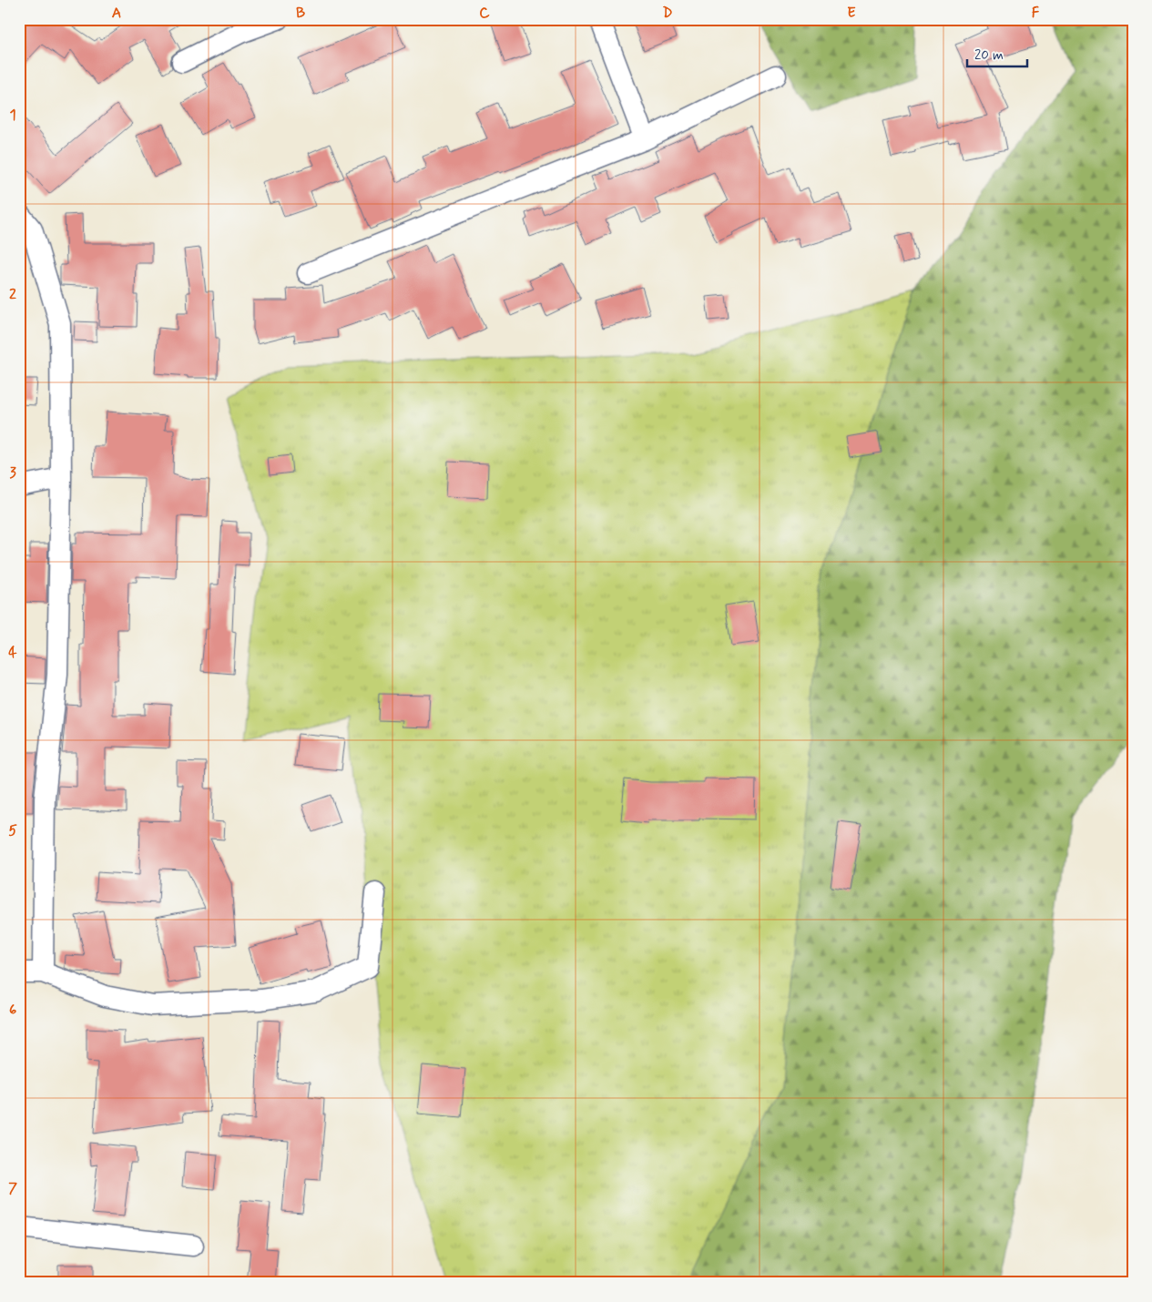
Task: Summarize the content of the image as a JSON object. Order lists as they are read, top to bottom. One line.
{"scale_bar":"20 m","grid":{"columns":["A","B","C","D","E","F"],"rows":["1","2","3","4","5","6","7"]}}
